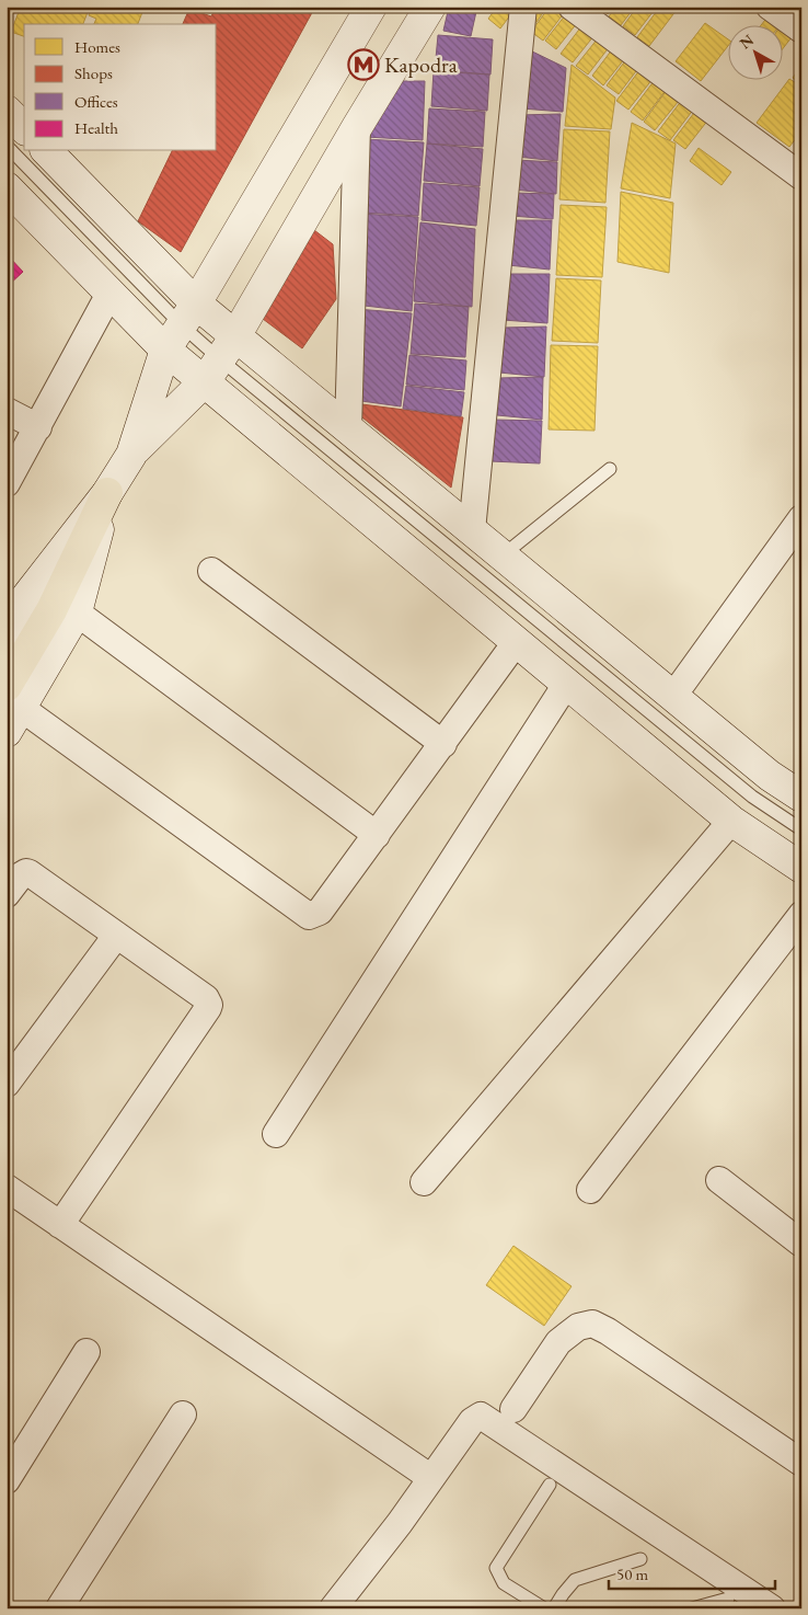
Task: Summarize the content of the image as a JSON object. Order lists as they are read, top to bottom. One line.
{"places":{"metro station":["Kapodra"]},"legend":["Homes","Shops","Offices","Health"],"scale_bar":"50 m","north":"top left"}
